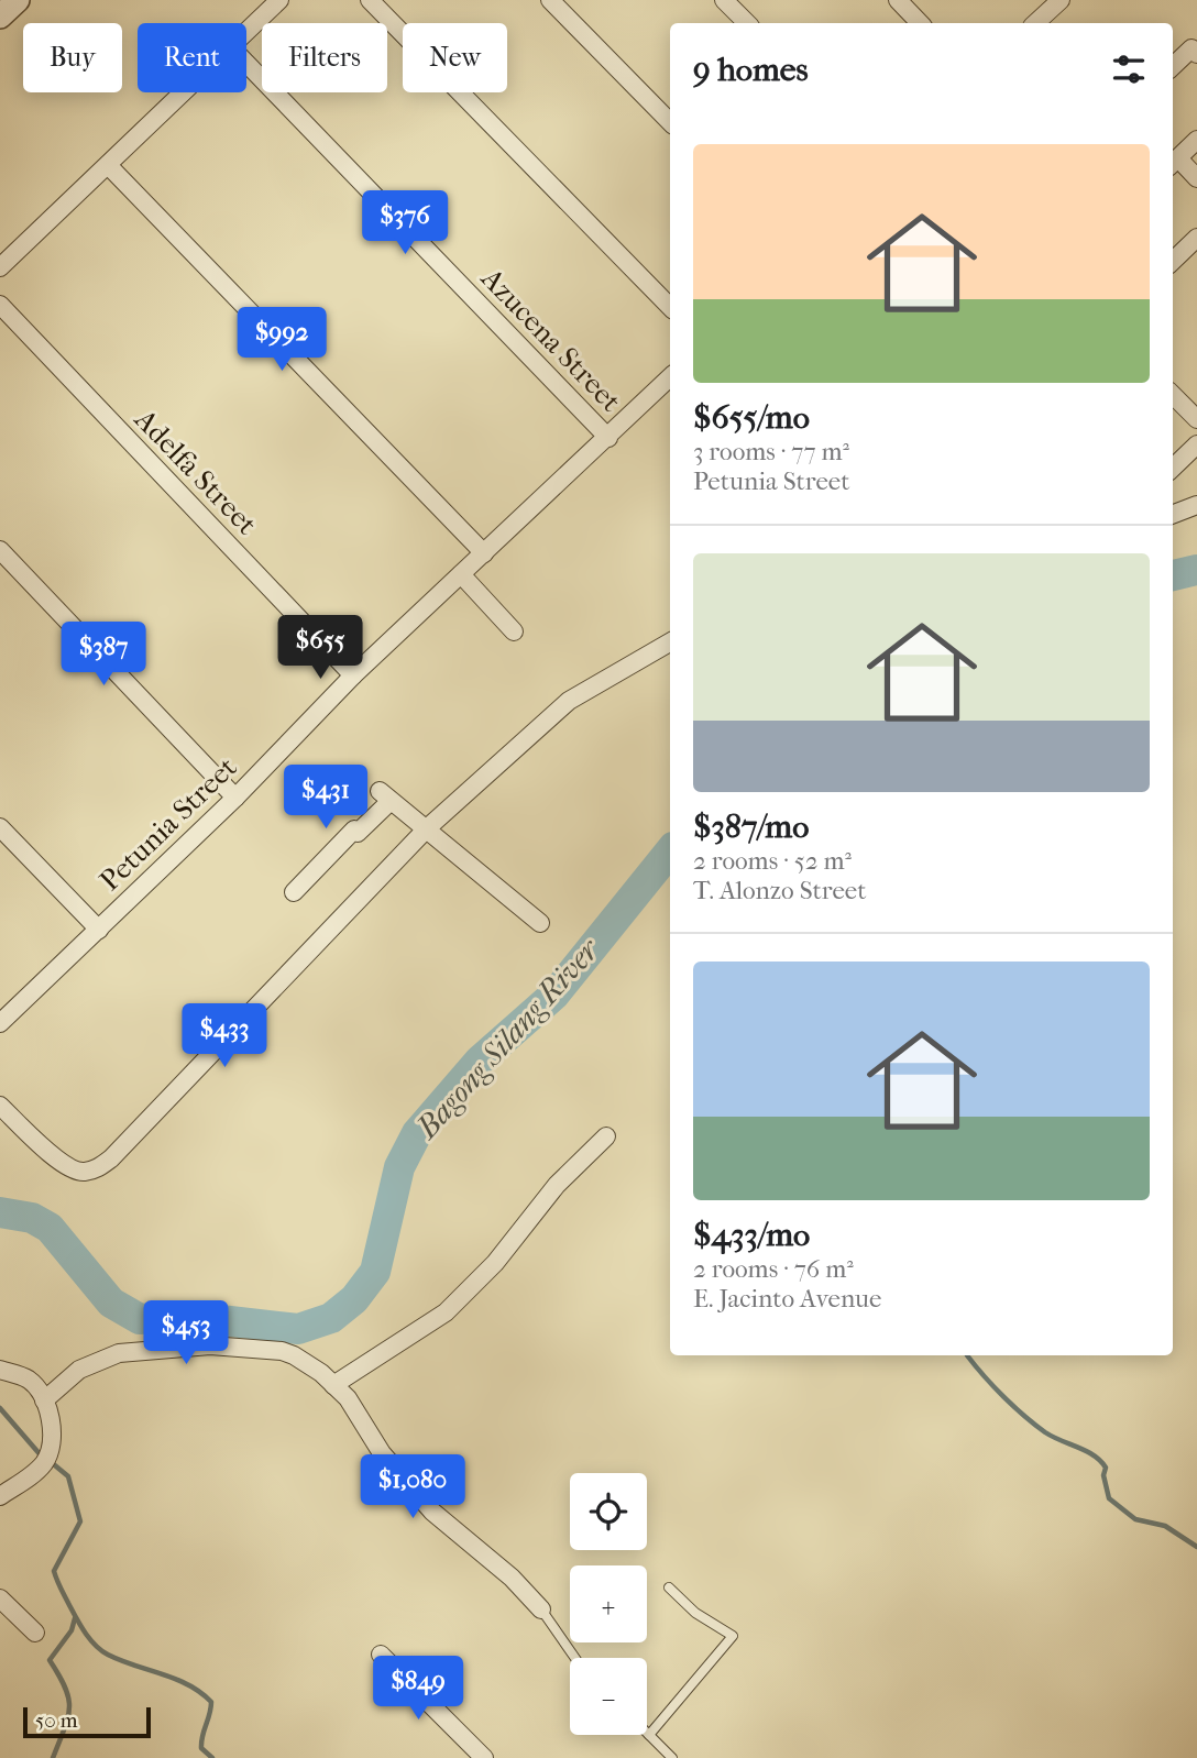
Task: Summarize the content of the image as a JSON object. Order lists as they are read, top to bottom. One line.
{"streets":{"street":["Azucena Street","Adelfa Street","Petunia Street"]},"crossings":[["Azucena Street","Petunia Street"],["Adelfa Street","Petunia Street"]],"water":["Bagong Silang River"],"scale_bar":"50 m","page":{"chip":["Buy","Rent","Filters","New"],"heading":"9 homes","list":[{"name":"$655/mo","note":"3 rooms · 77 m² · Petunia Street"},{"name":"$387/mo","note":"2 rooms · 52 m² · T. Alonzo Street"},{"name":"$433/mo","note":"2 rooms · 76 m² · E. Jacinto Avenue"}],"price":["$376","$992","$655","$387","$431","$433","$453","$1,080","$849"],"map_buttons":["+","−"],"scale":"50 m"}}
